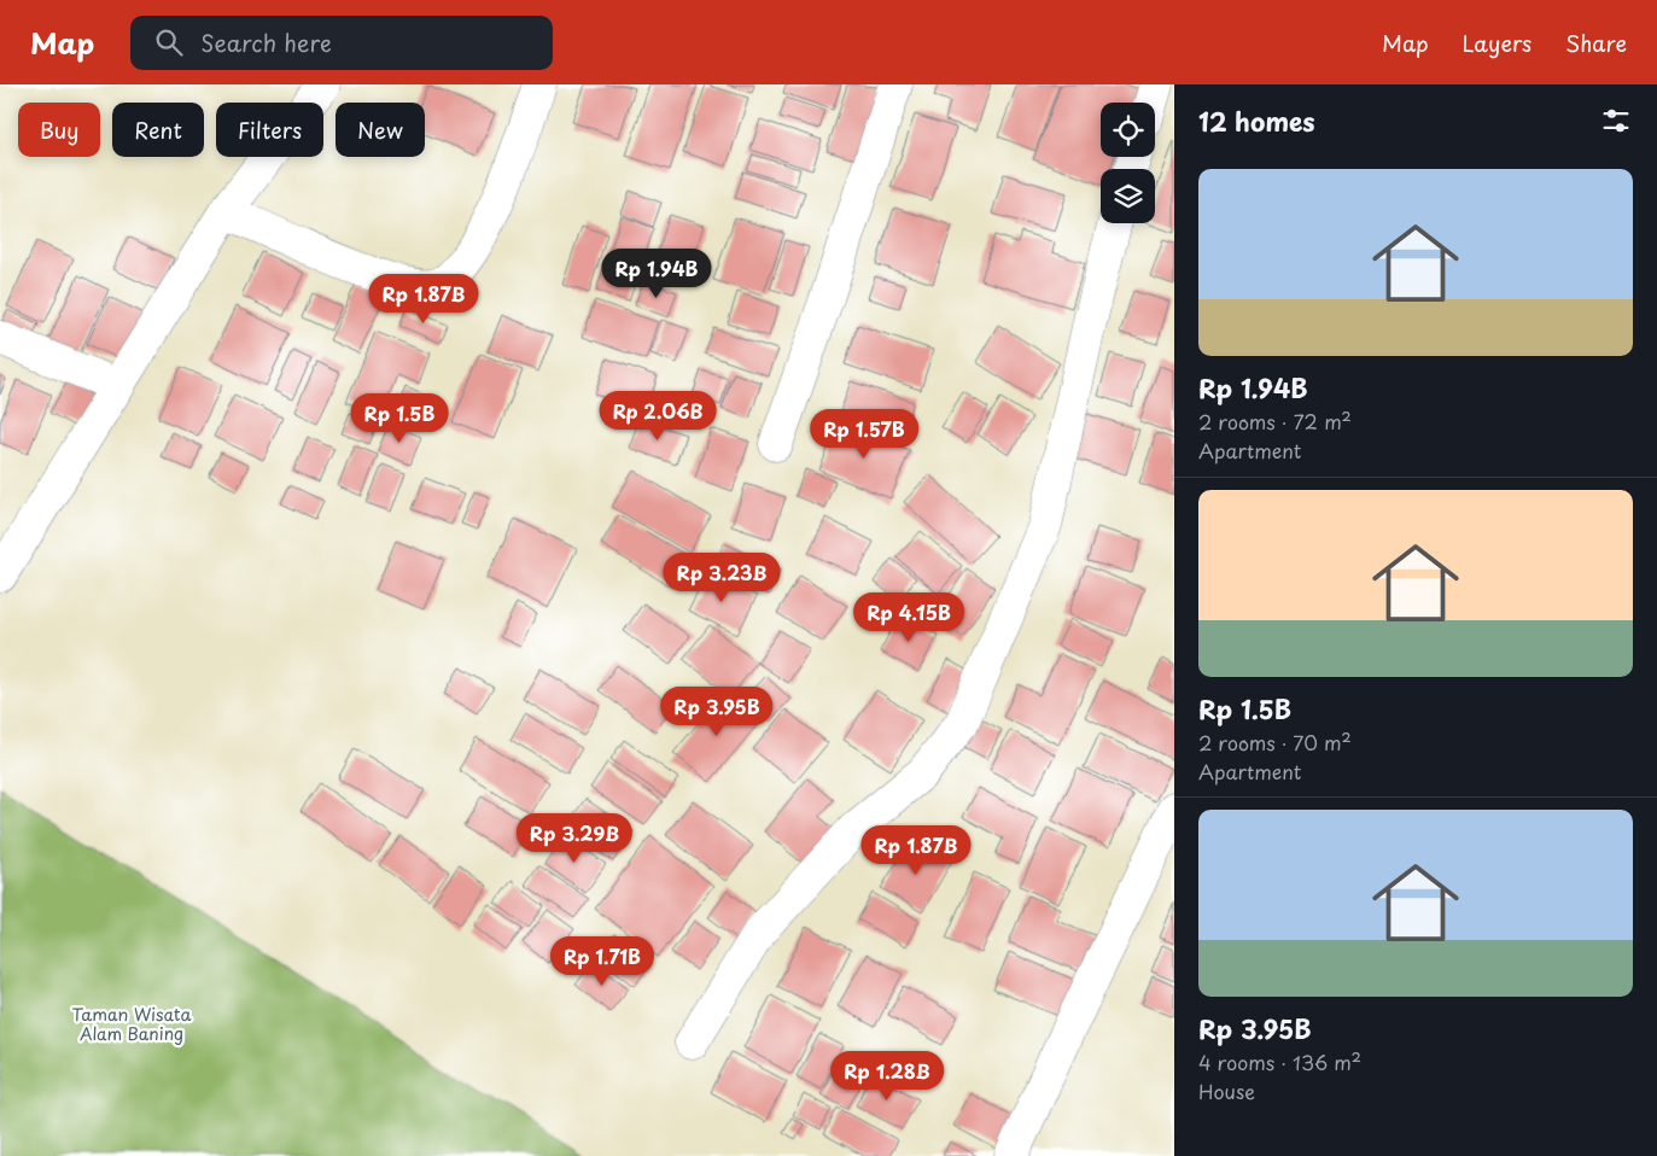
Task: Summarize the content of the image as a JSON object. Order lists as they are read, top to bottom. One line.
{"parks":["Taman Wisata Alam Baning"],"page":{"header":"Map","search":"Search here","nav":["Map","Layers","Share"],"heading":"12 homes","chip":["Buy","Rent","Filters","New"],"list":[{"name":"Rp 1.94B","note":"2 rooms · 72 m² · Apartment"},{"name":"Rp 1.5B","note":"2 rooms · 70 m² · Apartment"},{"name":"Rp 3.95B","note":"4 rooms · 136 m² · House"}],"price":["Rp 1.94B","Rp 1.87B","Rp 2.06B","Rp 1.5B","Rp 1.57B","Rp 3.23B","Rp 4.15B","Rp 3.95B","Rp 3.29B","Rp 1.87B","Rp 1.71B","Rp 1.28B"]}}
